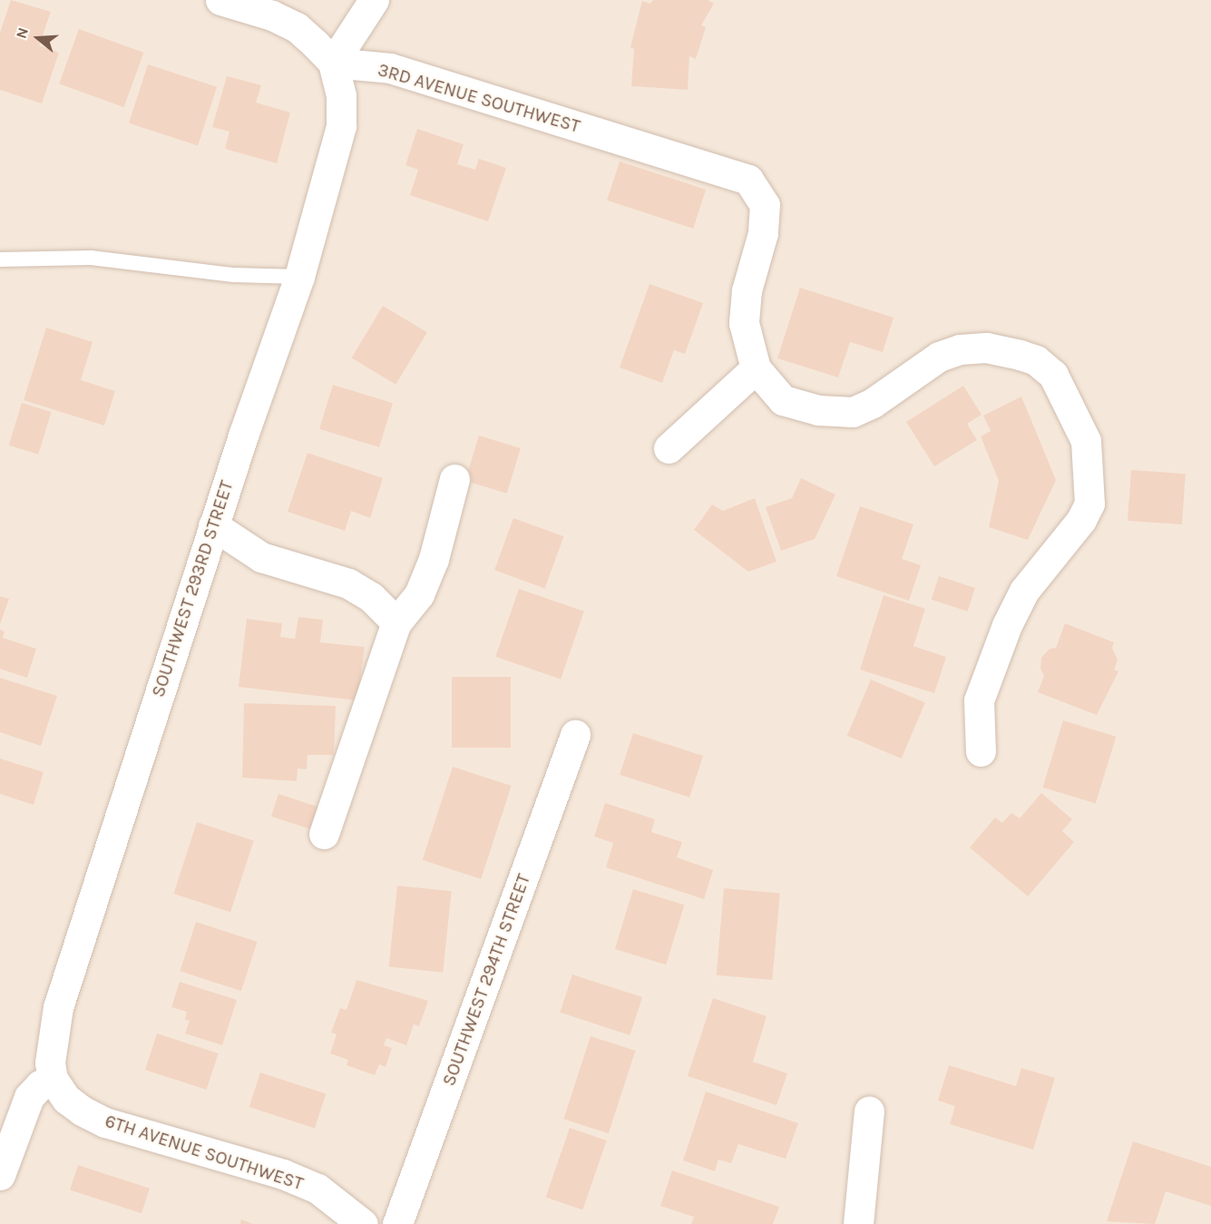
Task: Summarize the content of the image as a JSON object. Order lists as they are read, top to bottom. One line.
{"streets":{"street":["3RD AVENUE SOUTHWEST","SOUTHWEST 293RD STREET","SOUTHWEST 294TH STREET","6TH AVENUE SOUTHWEST"]},"crossings":[["3RD AVENUE SOUTHWEST","SOUTHWEST 293RD STREET"],["SOUTHWEST 293RD STREET","6TH AVENUE SOUTHWEST"]],"north":"left"}
